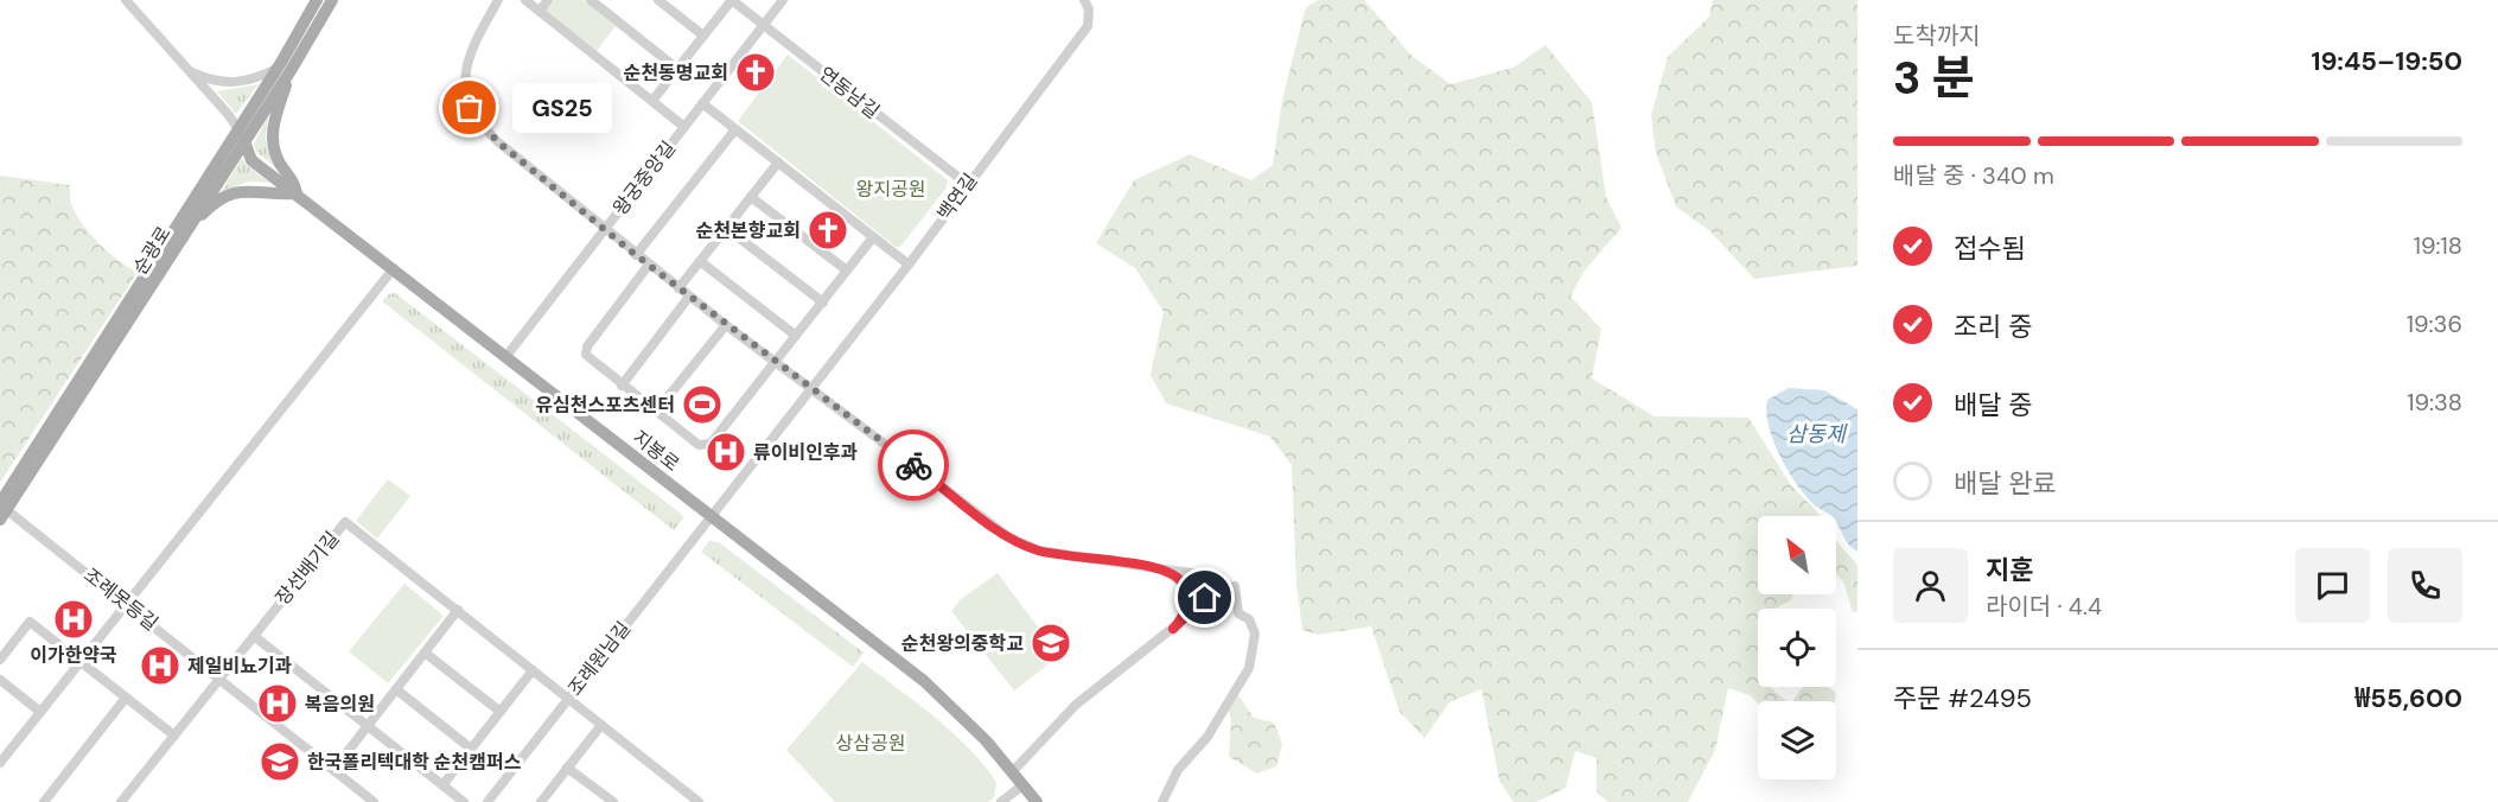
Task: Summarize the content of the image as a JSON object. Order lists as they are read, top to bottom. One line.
{"streets":{"main road":["순광로","지봉로"],"street":["연동남길","왕궁중앙길","백연길","장선배기길","조례못등길","조례원님길"]},"crossings":[["연동남길","왕궁중앙길"],["연동남길","백연길"],["왕궁중앙길","지봉로"],["백연길","지봉로"],["백연길","조례원님길"],["순광로","지봉로"],["순광로","조례못등길"],["지봉로","조례원님길"],["장선배기길","조례못등길"],["장선배기길","조례원님길"]],"water":["삼동제"],"parks":["왕지공원","상삼공원"],"places":{"church":["순천동명교회","순천본향교회"],"other":["GS25"],"sports":["유심천스포츠센터"],"hospital":["류이비인후과","이가한약국","제일비뇨기과","복음의원"],"school or university":["순천왕의중학교","한국폴리텍대학 순천캠퍼스"]},"north":"top left","page":{"heading":["3 분","도착까지","19:45–19:50"],"panel":["지훈","라이더 · 4.4","주문 #2495","₩55,600"],"bubble":"GS25","bar":"배달 중 · 340 m","list":[["접수됨","19:18"],["조리 중","19:36"],["배달 중","19:38"],"배달 완료"]}}
